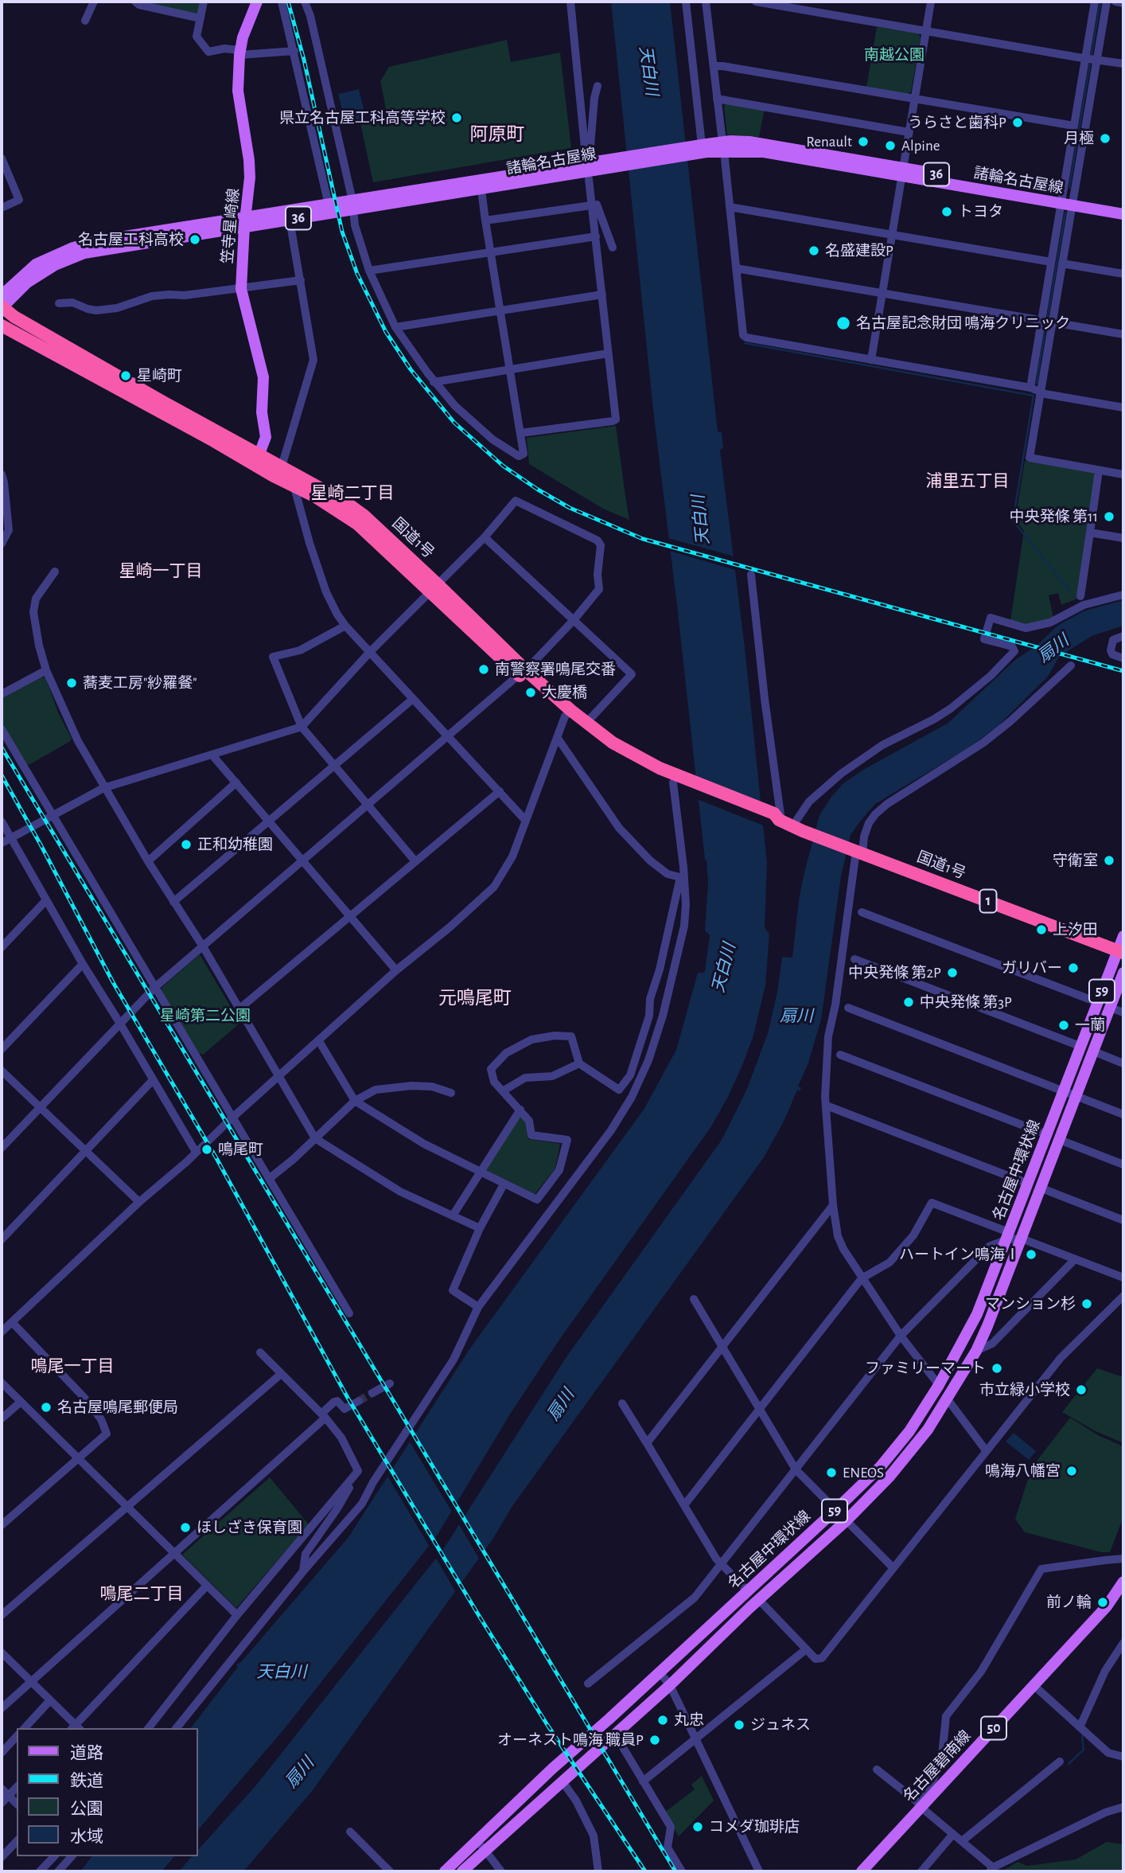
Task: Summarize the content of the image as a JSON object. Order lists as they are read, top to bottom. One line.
{"streets":{"highway":["国道1号","1"],"main road":["諸輪名古屋線","36","笠寺星崎線","59","名古屋中環状線","50","名古屋碧南線"]},"crossings":[["諸輪名古屋線","笠寺星崎線"],["諸輪名古屋線","国道1号"],["笠寺星崎線","国道1号"],["国道1号","名古屋中環状線"]],"districts":["阿原町","浦里五丁目","星崎二丁目","星崎一丁目","元鳴尾町","鳴尾一丁目","鳴尾二丁目"],"water":["天白川","扇川"],"parks":["南越公園","星崎第二公園"],"places":["県立名古屋工科高等学校","うらさと歯科P","月極","Renault","Alpine","トヨタ","名古屋工科高校","名盛建設P","名古屋記念財団 鳴海クリニック","星崎町","中央発條 第11","南警察署鳴尾交番","蕎麦工房\"紗羅餐\"","大慶橋","正和幼稚園","守衛室","上汐田","ガリバー","中央発條 第2P","中央発條 第3P","一蘭","鳴尾町","ハートイン鳴海Ⅰ","マンション杉","ファミリーマート","市立緑小学校","名古屋鳴尾郵便局","鳴海八幡宮","ENEOS","ほしざき保育園","前ノ輪","丸忠","ジュネス","オーネスト鳴海 職員P","コメダ珈琲店"],"legend":["道路","鉄道","公園","水域"]}
